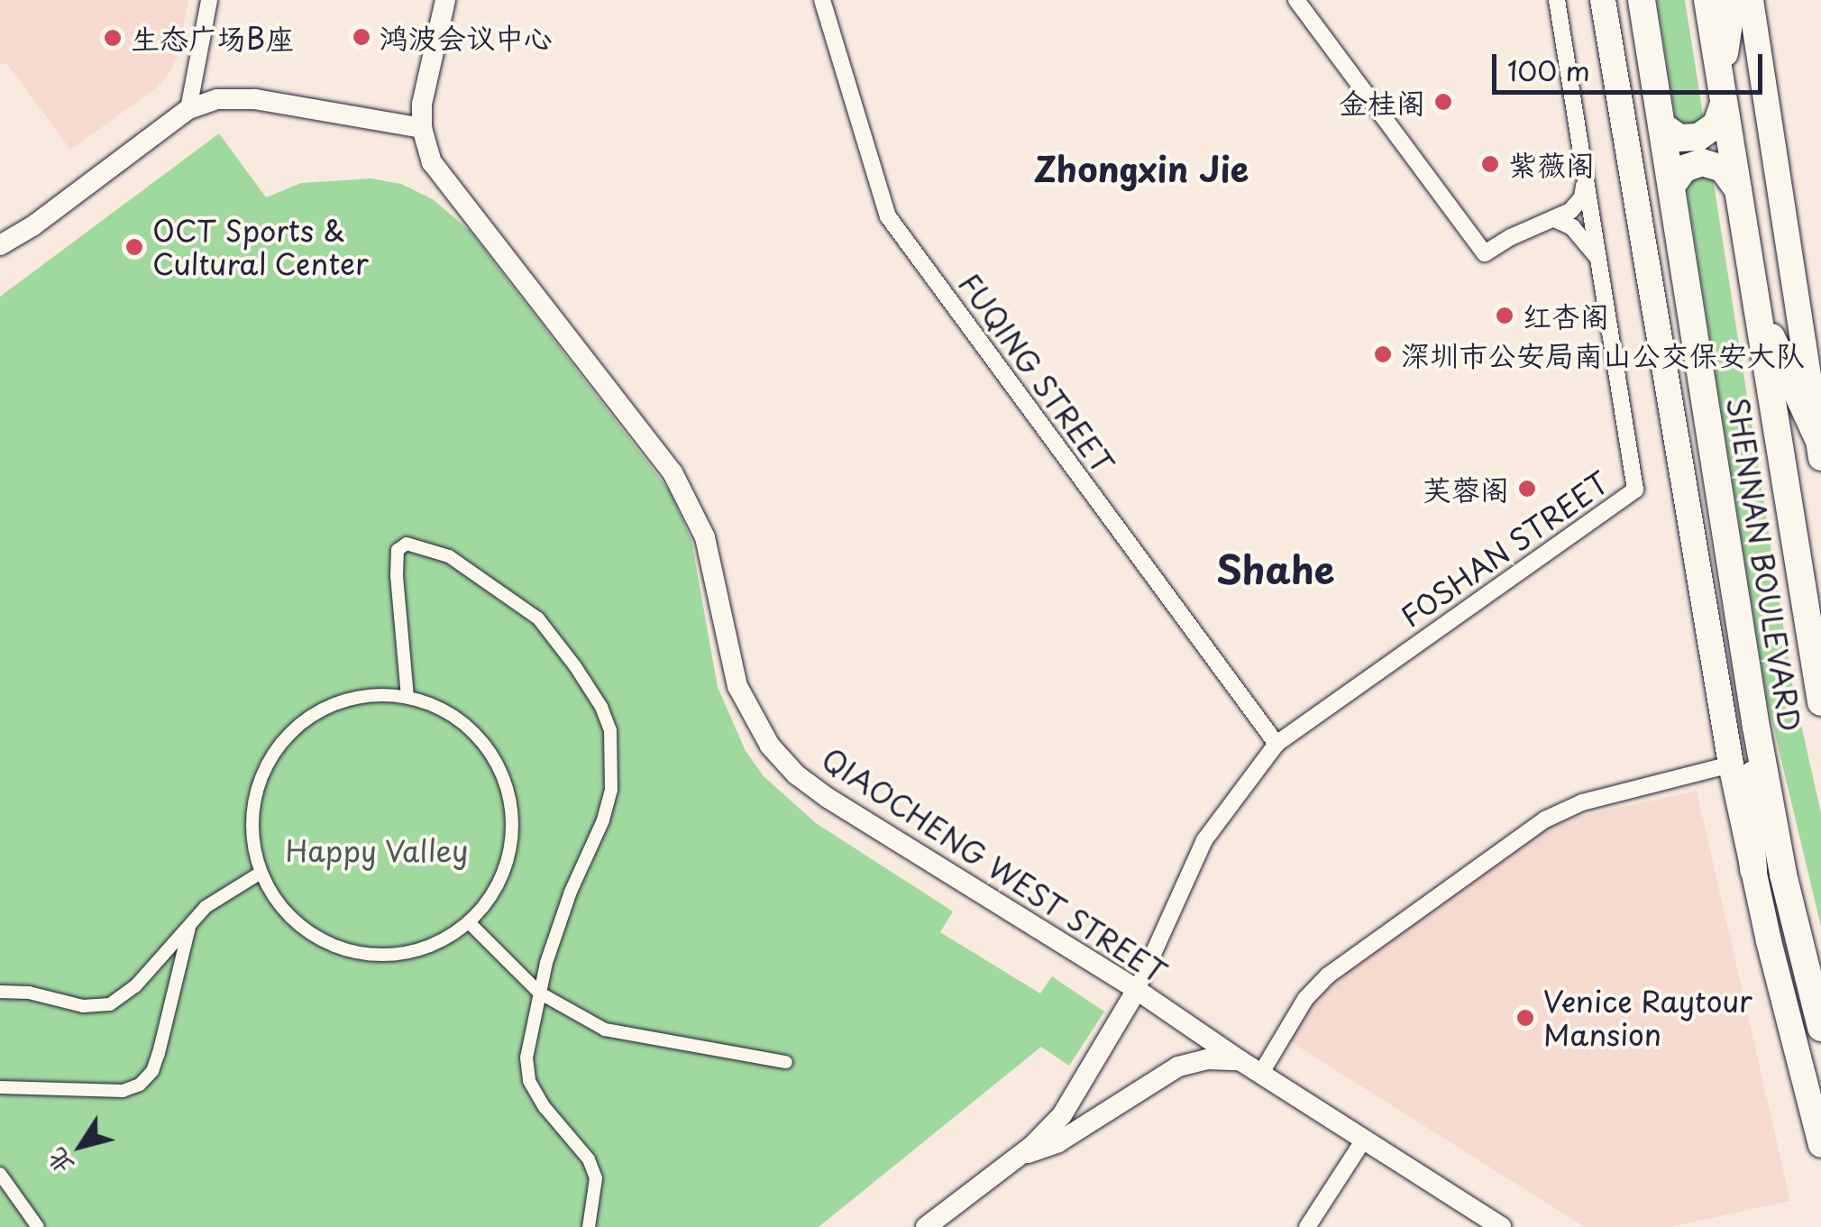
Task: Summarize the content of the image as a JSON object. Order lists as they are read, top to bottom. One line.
{"streets":{"main road":["SHENNAN BOULEVARD"],"street":["FUQING STREET","FOSHAN STREET","QIAOCHENG WEST STREET"]},"crossings":[["FUQING STREET","FOSHAN STREET"],["FOSHAN STREET","QIAOCHENG WEST STREET"]],"districts":["Zhongxin Jie","Shahe"],"parks":["Happy Valley"],"places":["鸿波会议中心","生态广场B座","金桂阁","紫薇阁","OCT Sports & Cultural Center","红杏阁","深圳市公安局南山公交保安大队","芙蓉阁","Venice Raytour Mansion"],"scale_bar":"100 m","north":"bottom left"}
